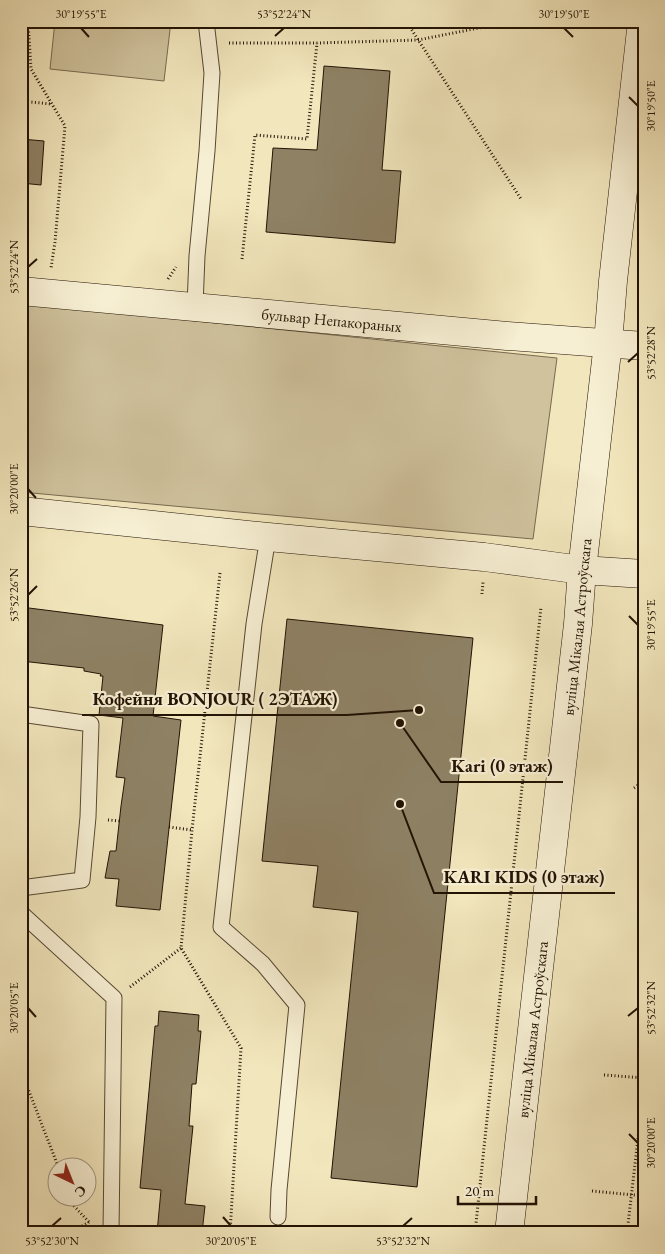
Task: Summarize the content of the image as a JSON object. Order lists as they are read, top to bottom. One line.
{"streets":{"main road":["бульвар Непакораных","вуліца Мікалая Астроўскага"]},"crossings":[["бульвар Непакораных","вуліца Мікалая Астроўскага"]],"places":["Кофейня BONJOUR ( 2ЭТАЖ)","Kari (0 этаж)","KARI KIDS (0 этаж)"],"scale_bar":"20 m","north":"bottom right","coordinates":["30°19'55\"E","53°52'24\"N","30°19'50\"E","53°52'28\"N","30°20'00\"E","53°52'26\"N","53°52'32\"N","30°20'05\"E","53°52'30\"N"]}
